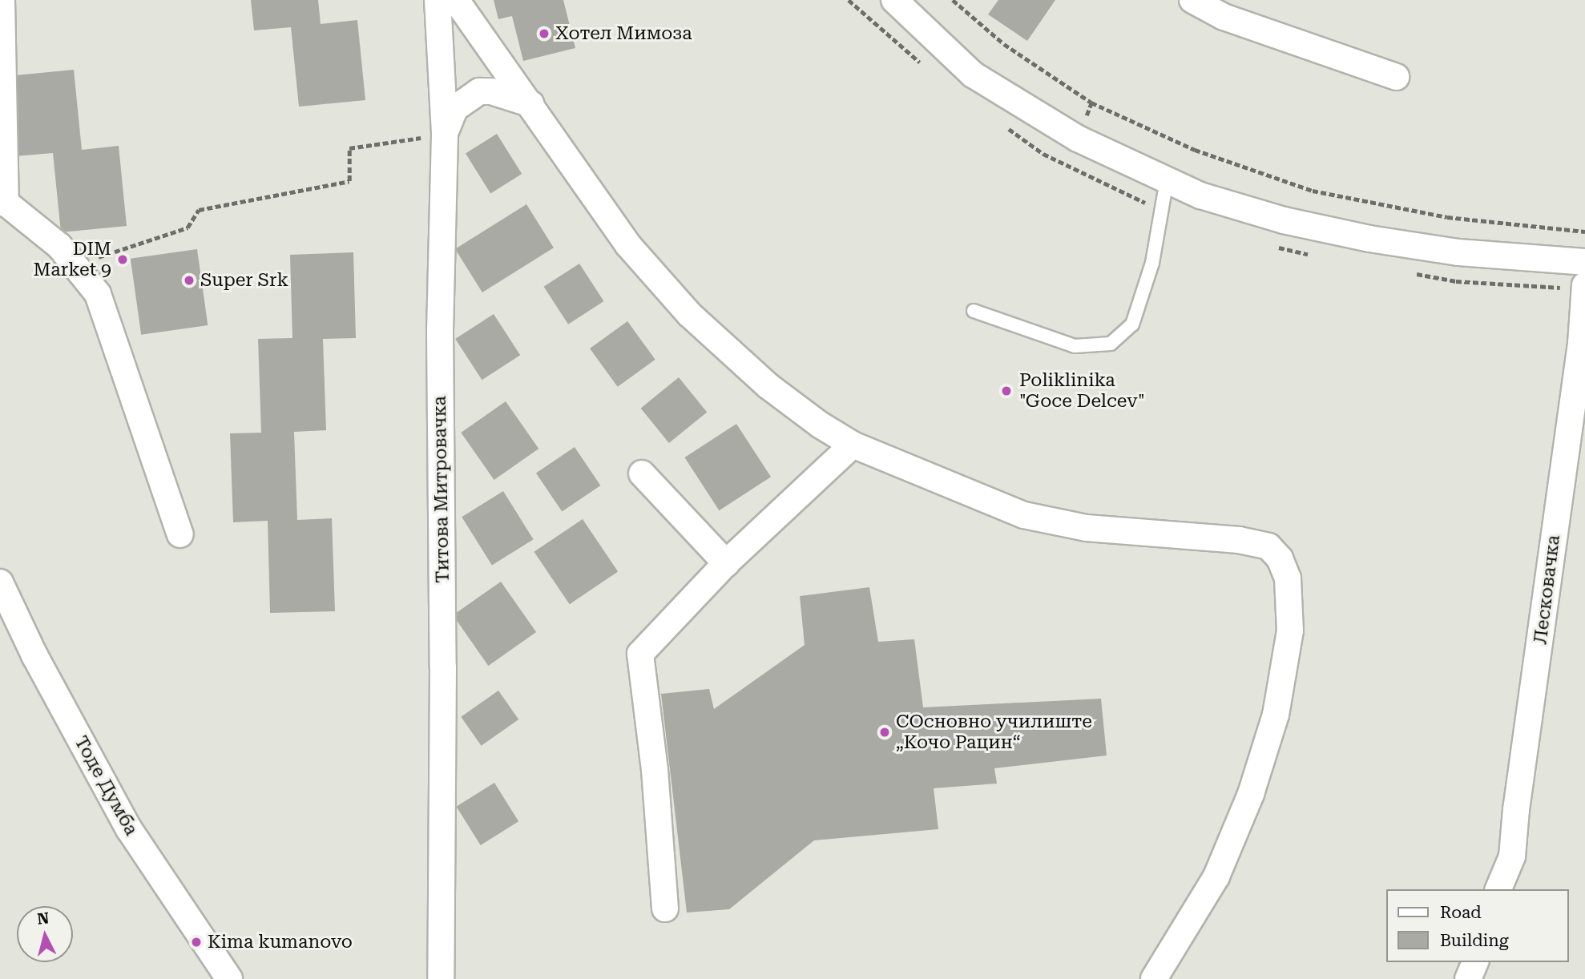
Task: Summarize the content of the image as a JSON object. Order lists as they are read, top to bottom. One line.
{"streets":{"street":["Титова Митровачка","Лесковачка","Тоде Думба"]},"places":["Хотел Мимоза","DIM Market 9","Super Srk","Poliklinika \"Goce Delcev\"","СОсновно училиште „Кочо Рацин“","Kima kumanovo"],"legend":["Road","Building"],"north":"top"}
